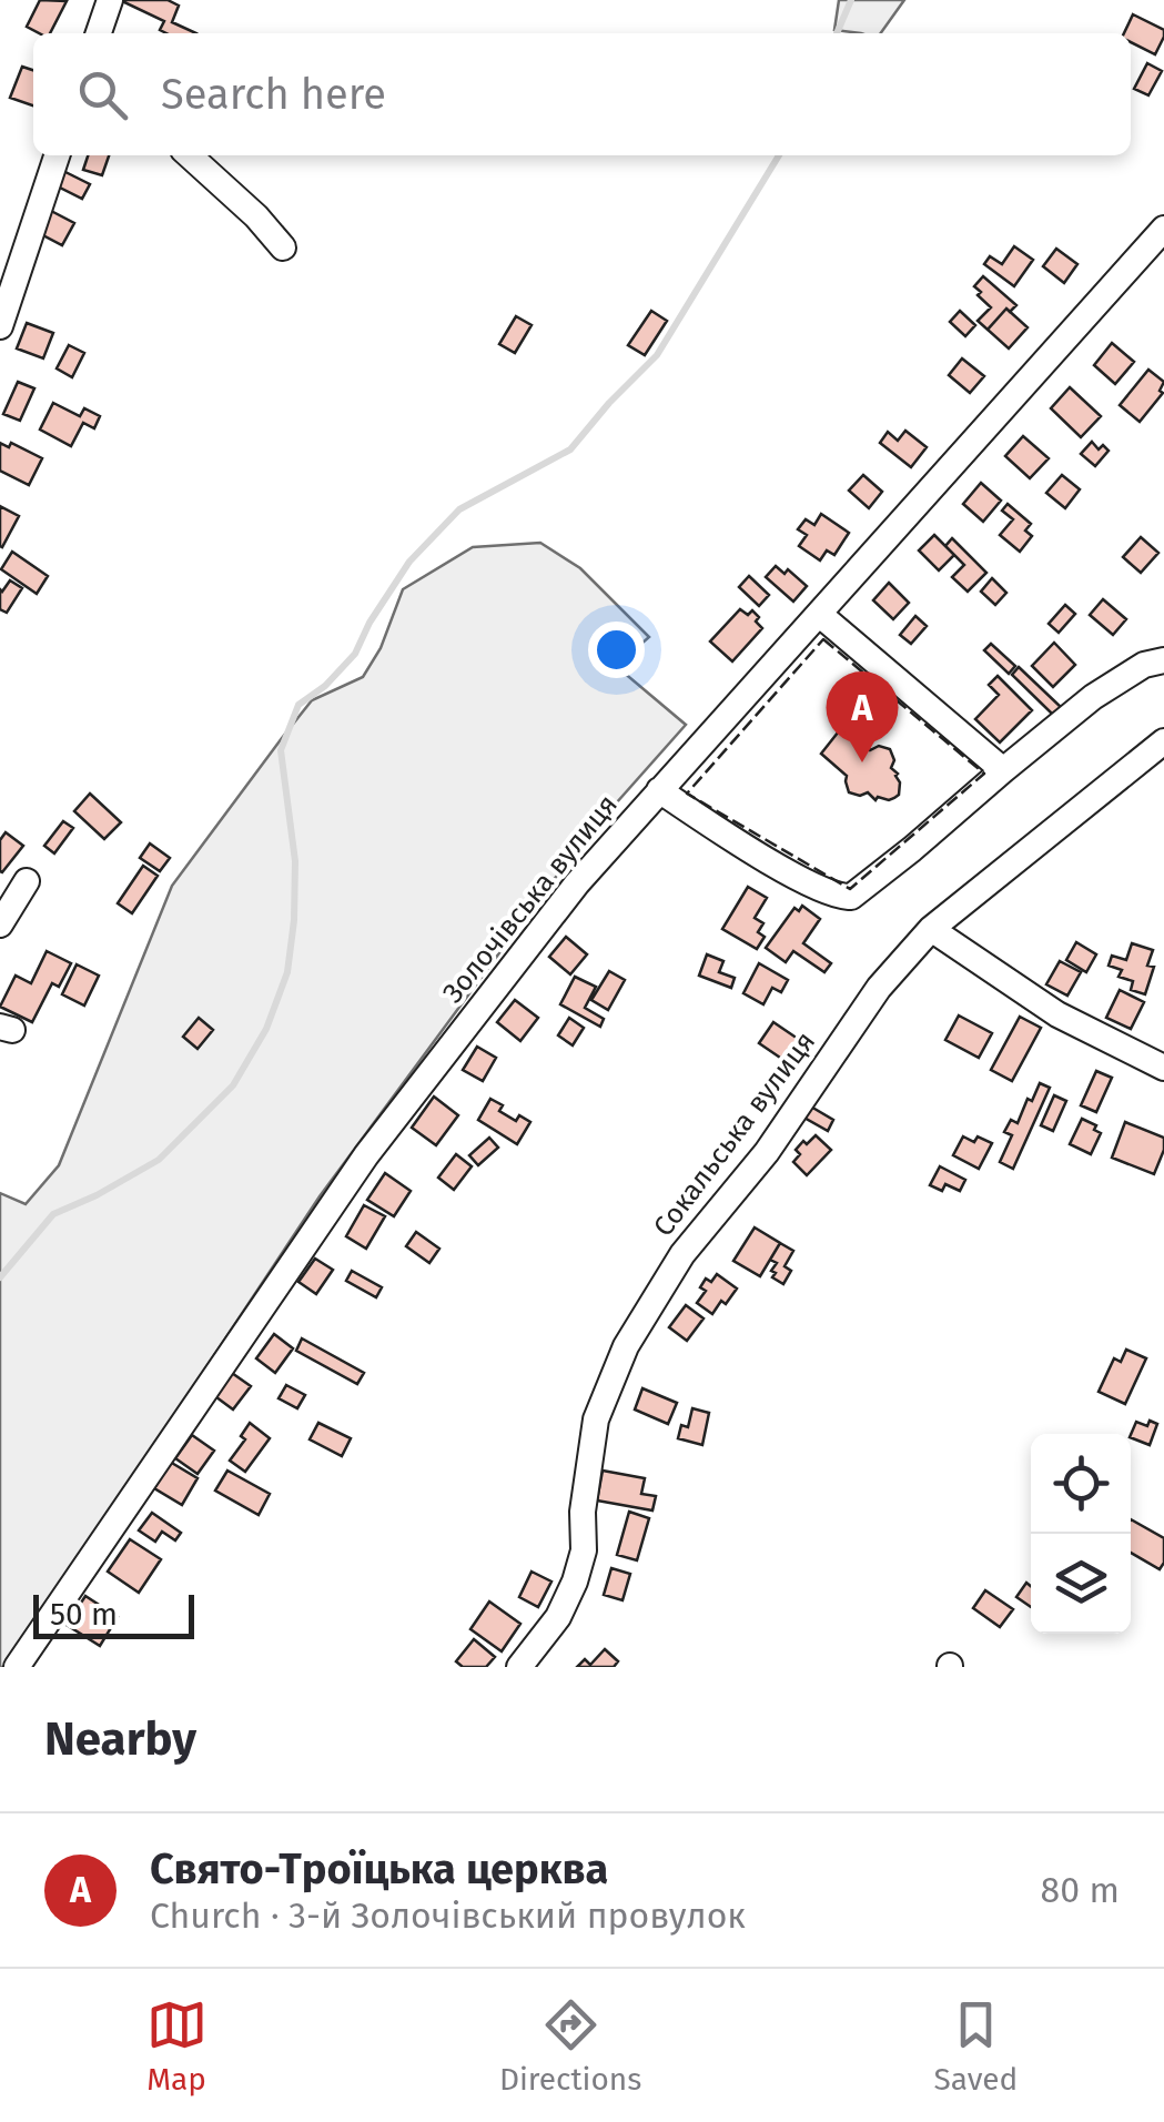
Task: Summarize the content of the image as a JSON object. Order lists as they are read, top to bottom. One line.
{"streets":{"street":["Золочівська вулиця","Сокальська вулиця"]},"scale_bar":"50 m","page":{"search":"Search here","pins":"A","scale":"50 m","heading":"Nearby","list":[{"mark":"A","name":"Свято-Троїцька церква","note":"Church · 3-й Золочівський провулок","value":"80 m"}],"nav":["Map","Directions","Saved"]}}
